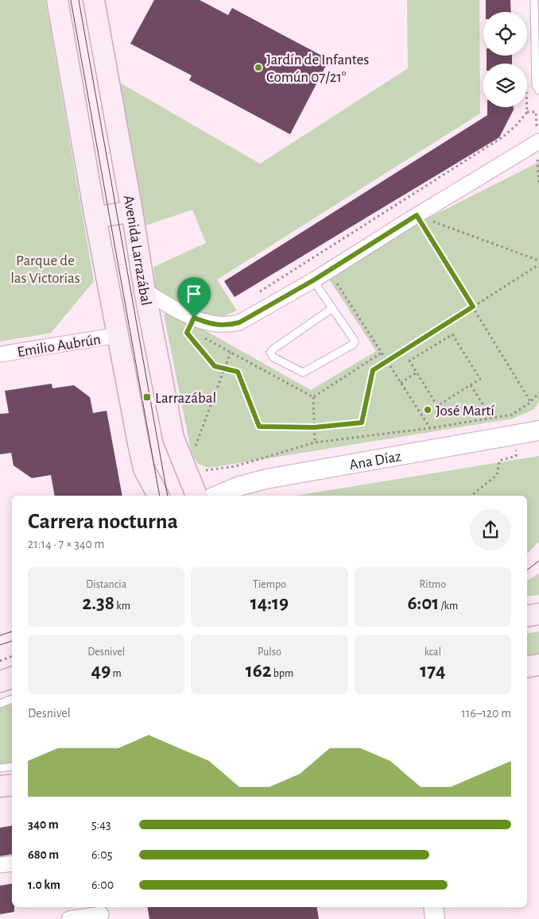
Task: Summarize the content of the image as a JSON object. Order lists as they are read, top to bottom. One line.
{"streets":{"main road":["Avenida Larrazábal"],"street":["Emilio Aubrún","Ana Díaz"]},"parks":["Parque de las Victorias"],"places":{"other":["Jardín de Infantes Común 07/21°","José Martí"],"transit":["Larrazábal"]},"page":{"heading":["Carrera nocturna","21:14 · 7 × 340 m"],"stats":[["Distancia","2.38 km"],["Tiempo","14:19"],["Ritmo","6:01 /km"],["Desnivel","49 m"],["Pulso","162 bpm"],["kcal","174"]],"chart":["Desnivel","116–120 m"],"list":[{"name":"340 m","note":"5:43"},{"name":"680 m","note":"6:05"},{"name":"1.0 km","note":"6:00"}]}}
